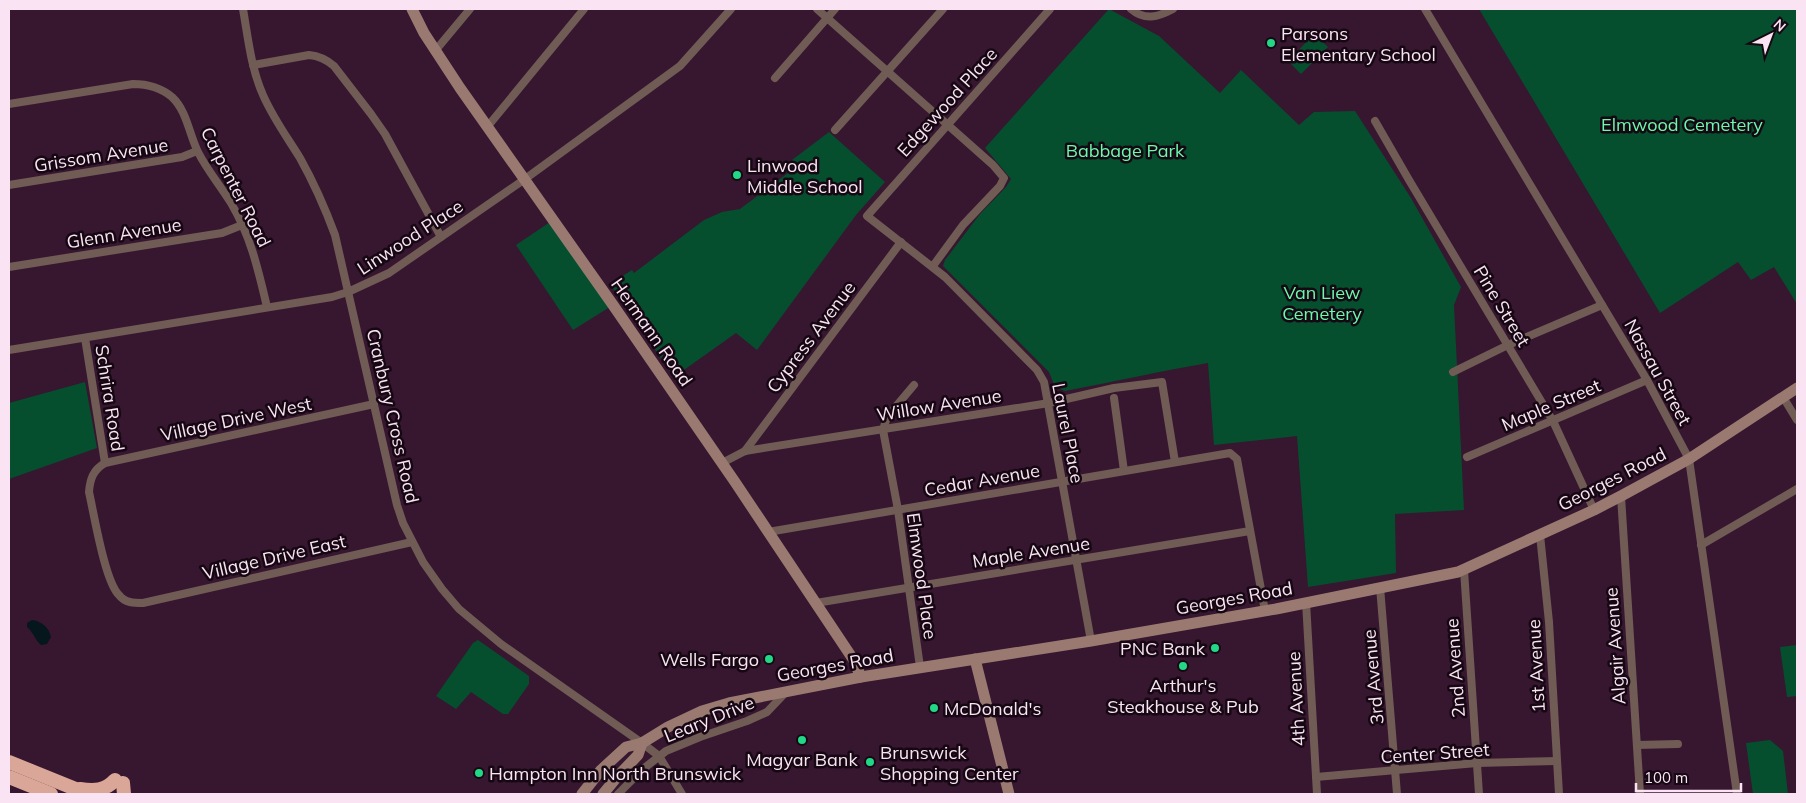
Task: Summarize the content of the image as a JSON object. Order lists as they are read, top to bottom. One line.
{"streets":{"street":["Edgewood Place","Grissom Avenue","Carpenter Road","Glenn Avenue","Linwood Place","Pine Street","Hermann Road","Cypress Avenue","Nassau Street","Schrira Road","Willow Avenue","Maple Street","Cranbury Cross Road","Village Drive West","Laurel Place","Georges Road","Cedar Avenue","Maple Avenue","Village Drive East","Elmwood Place","Algair Avenue","1st Avenue","2nd Avenue","3rd Avenue","4th Avenue","Leary Drive","Center Street"]},"crossings":[["Edgewood Place","Laurel Place"],["Grissom Avenue","Carpenter Road"],["Carpenter Road","Glenn Avenue"],["Carpenter Road","Linwood Place"],["Linwood Place","Hermann Road"],["Linwood Place","Schrira Road"],["Linwood Place","Cranbury Cross Road"],["Pine Street","Maple Street"],["Pine Street","Georges Road"],["Hermann Road","Willow Avenue"],["Hermann Road","Georges Road"],["Hermann Road","Cedar Avenue"],["Hermann Road","Maple Avenue"],["Cypress Avenue","Willow Avenue"],["Cypress Avenue","Laurel Place"],["Nassau Street","Maple Street"],["Nassau Street","Georges Road"],["Schrira Road","Village Drive West"],["Schrira Road","Village Drive East"],["Willow Avenue","Laurel Place"],["Willow Avenue","Cedar Avenue"],["Willow Avenue","Elmwood Place"],["Cranbury Cross Road","Village Drive West"],["Cranbury Cross Road","Georges Road"],["Cranbury Cross Road","Village Drive East"],["Cranbury Cross Road","Leary Drive"],["Village Drive West","Village Drive East"],["Laurel Place","Georges Road"],["Laurel Place","Cedar Avenue"],["Laurel Place","Maple Avenue"],["Georges Road","Elmwood Place"],["Georges Road","Algair Avenue"],["Georges Road","1st Avenue"],["Georges Road","2nd Avenue"],["Georges Road","3rd Avenue"],["Georges Road","4th Avenue"],["Georges Road","Leary Drive"],["Cedar Avenue","Maple Avenue"],["Cedar Avenue","Elmwood Place"],["Maple Avenue","Elmwood Place"],["1st Avenue","Center Street"],["2nd Avenue","Center Street"],["3rd Avenue","Center Street"],["4th Avenue","Center Street"]],"parks":["Elmwood Cemetery","Babbage Park","Van Liew Cemetery"],"places":["Parsons Elementary School","Linwood Middle School","PNC Bank","Wells Fargo","Arthur's Steakhouse & Pub","McDonald's","Magyar Bank","Brunswick Shopping Center","Hampton Inn North Brunswick"],"scale_bar":"100 m","north":"top right"}
